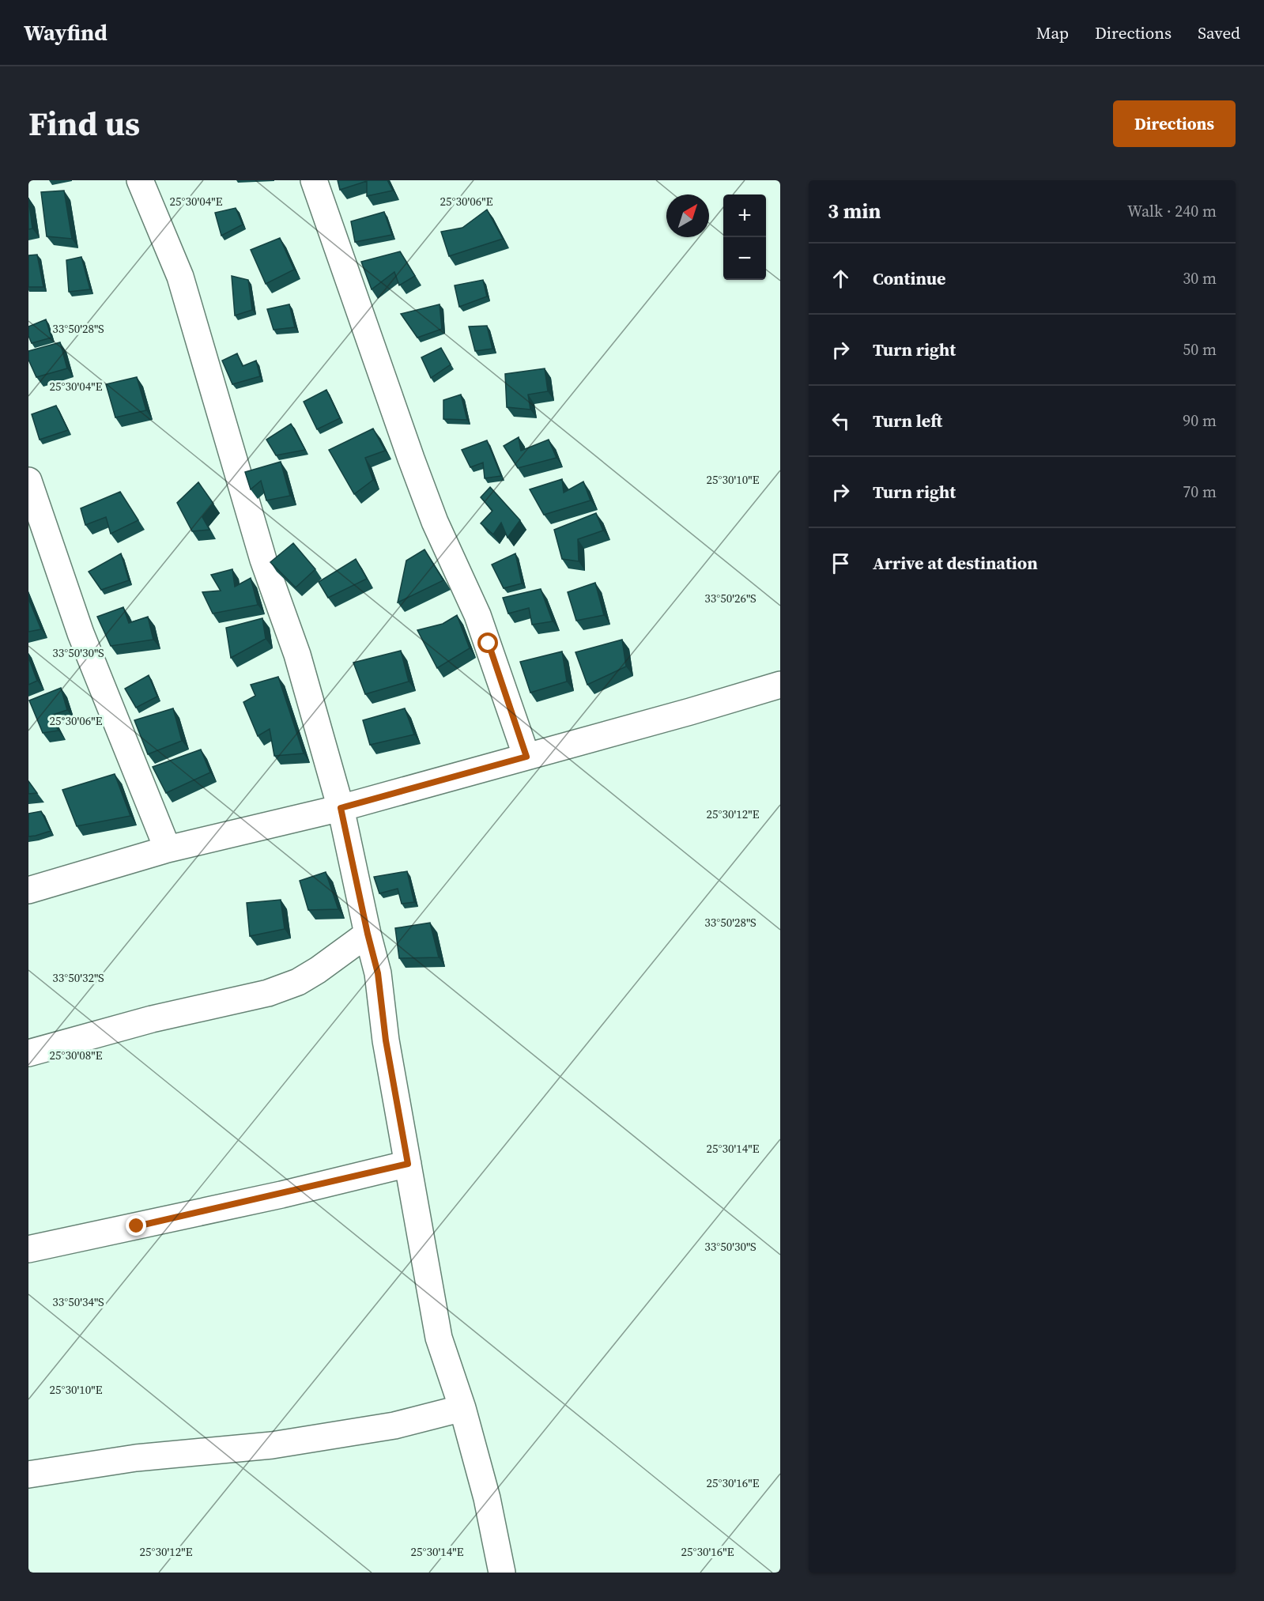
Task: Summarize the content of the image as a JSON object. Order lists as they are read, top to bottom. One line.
{"north":"top right","page":{"header":"Wayfind","nav":["Map","Directions","Saved"],"title":"Find us","buttons":"Directions","heading":["3 min","Walk · 240 m"],"map_buttons":["+","−"],"list":[["Continue","30 m"],["Turn right","50 m"],["Turn left","90 m"],["Turn right","70 m"],"Arrive at destination"]},"coordinates":["25°30'04\"E","25°30'06\"E","33°50'28\"S","25°30'10\"E","33°50'26\"S","33°50'30\"S","25°30'12\"E","33°50'32\"S","25°30'08\"E","25°30'14\"E","33°50'34\"S","25°30'16\"E"]}
